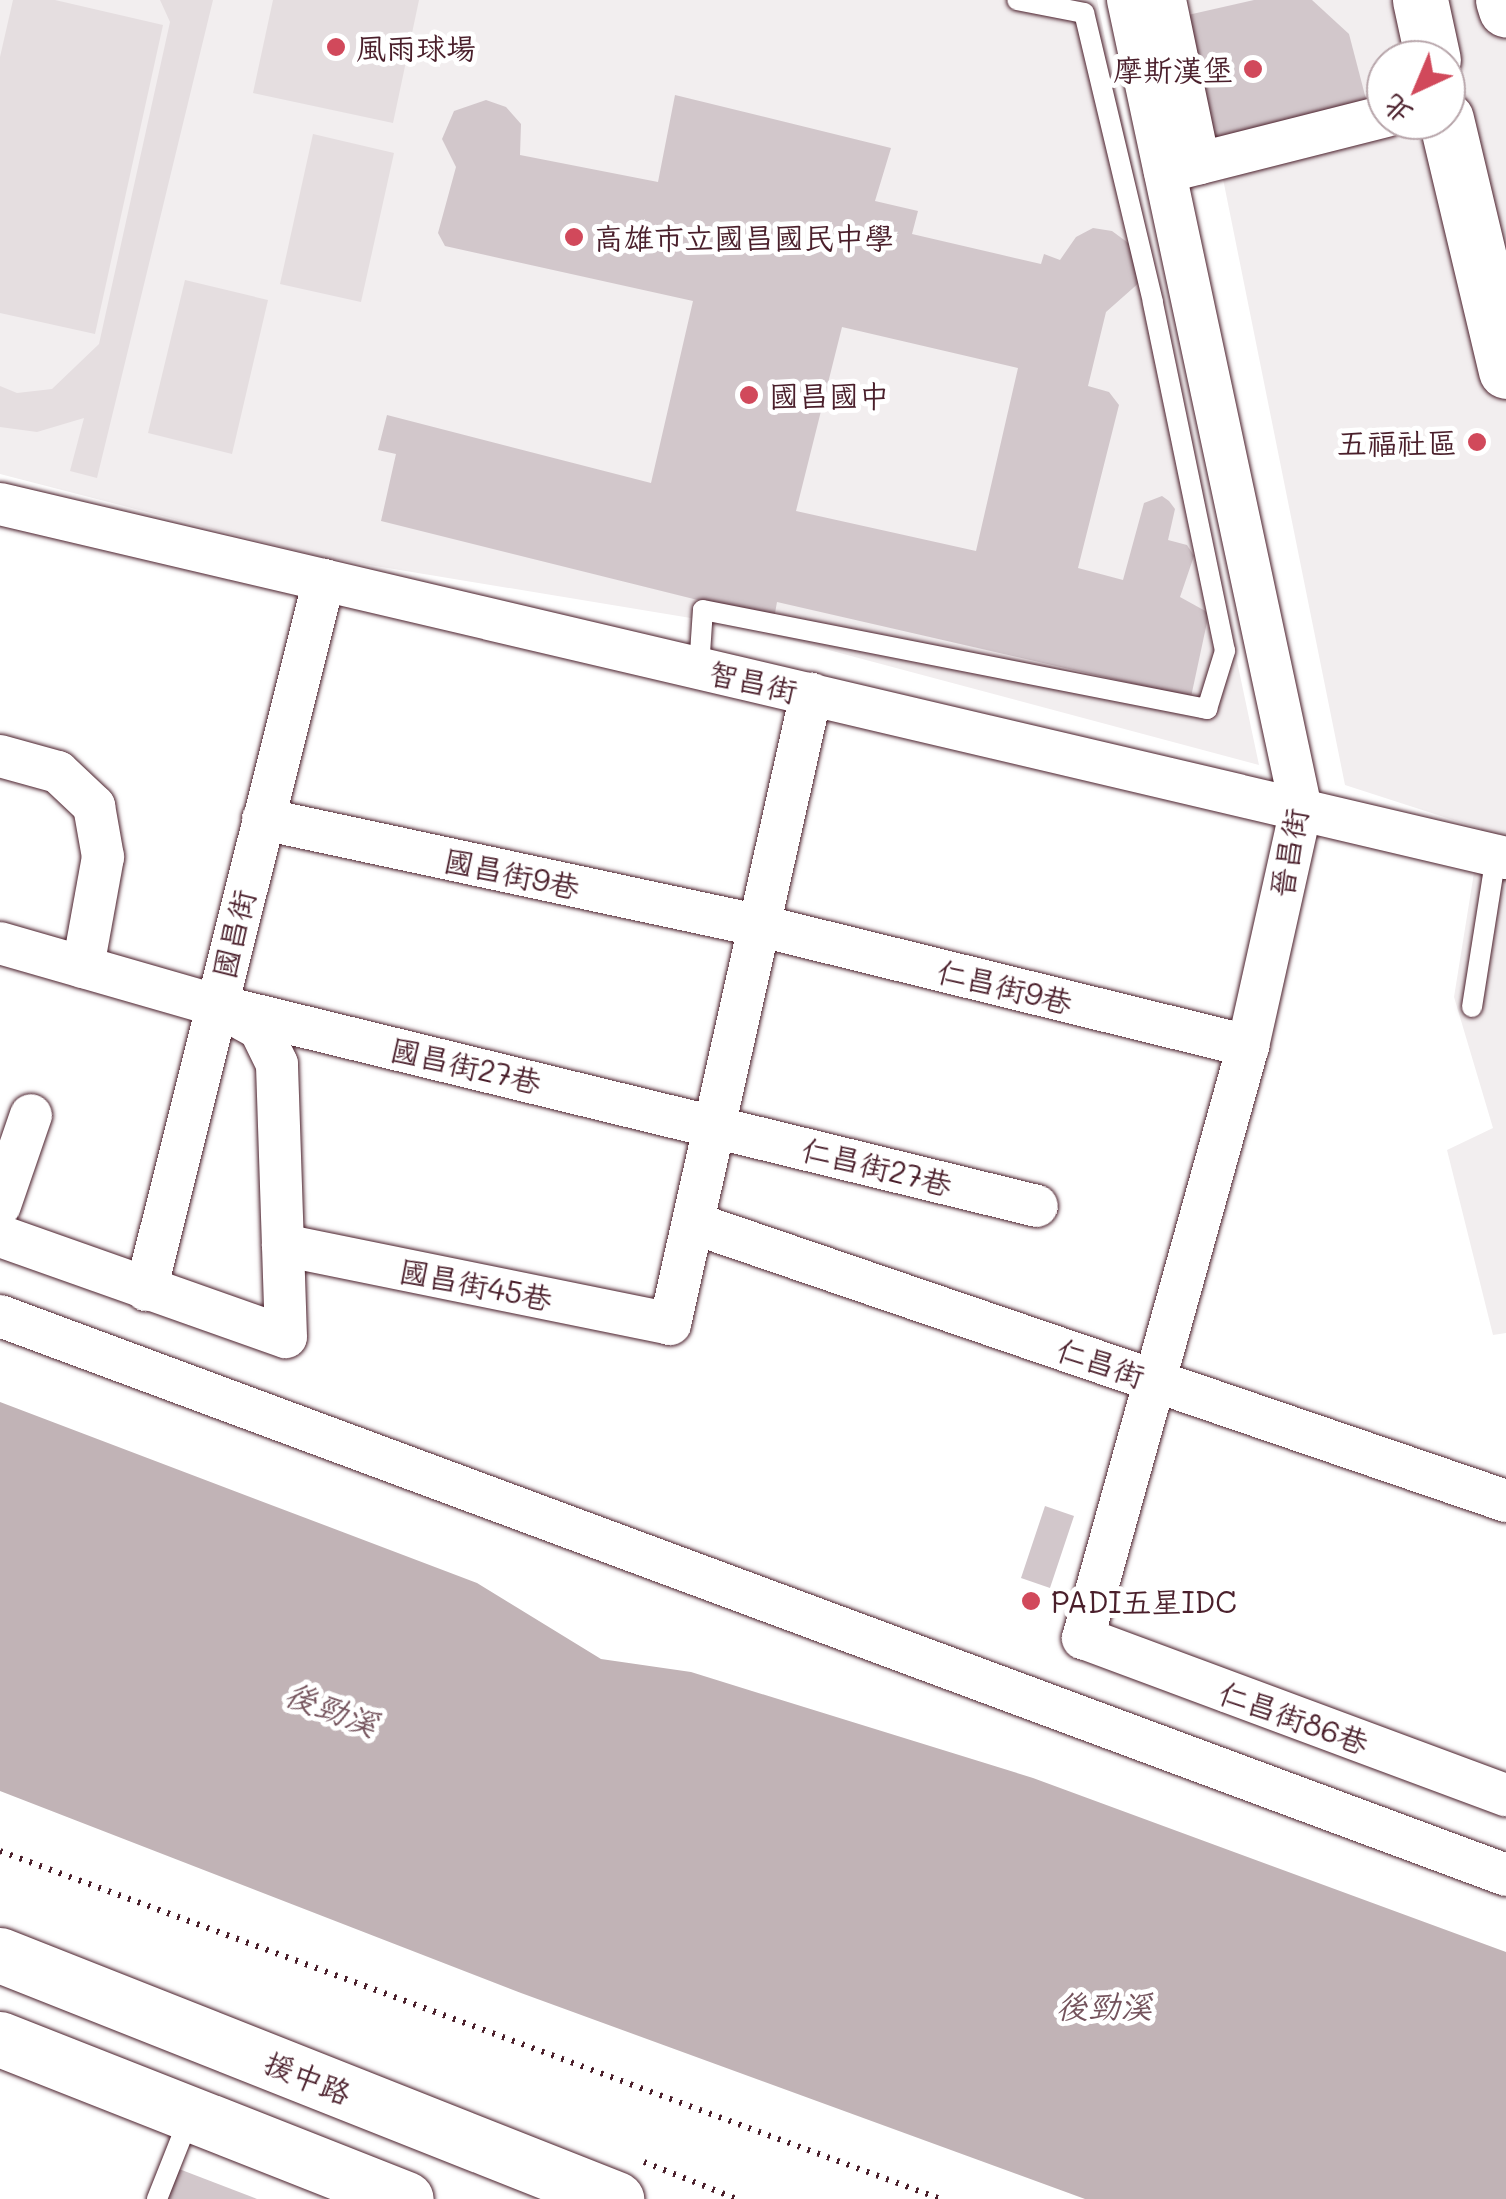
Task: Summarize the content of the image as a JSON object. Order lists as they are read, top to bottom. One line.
{"streets":{"street":["智昌街","晉昌街","國昌街9巷","國昌街","仁昌街9巷","國昌街27巷","仁昌街27巷","國昌街45巷","仁昌街","仁昌街86巷","援中路"]},"crossings":[["智昌街","晉昌街"],["智昌街","國昌街"],["晉昌街","仁昌街9巷"],["晉昌街","仁昌街"],["晉昌街","仁昌街86巷"],["國昌街9巷","國昌街"],["國昌街9巷","仁昌街9巷"],["國昌街","國昌街27巷"],["國昌街27巷","仁昌街27巷"],["國昌街45巷","仁昌街"]],"water":["後勁溪"],"places":["風雨球場","摩斯漢堡","高雄市立國昌國民中學","國昌國中","五福社區","PADI五星IDC"],"north":"bottom left"}
